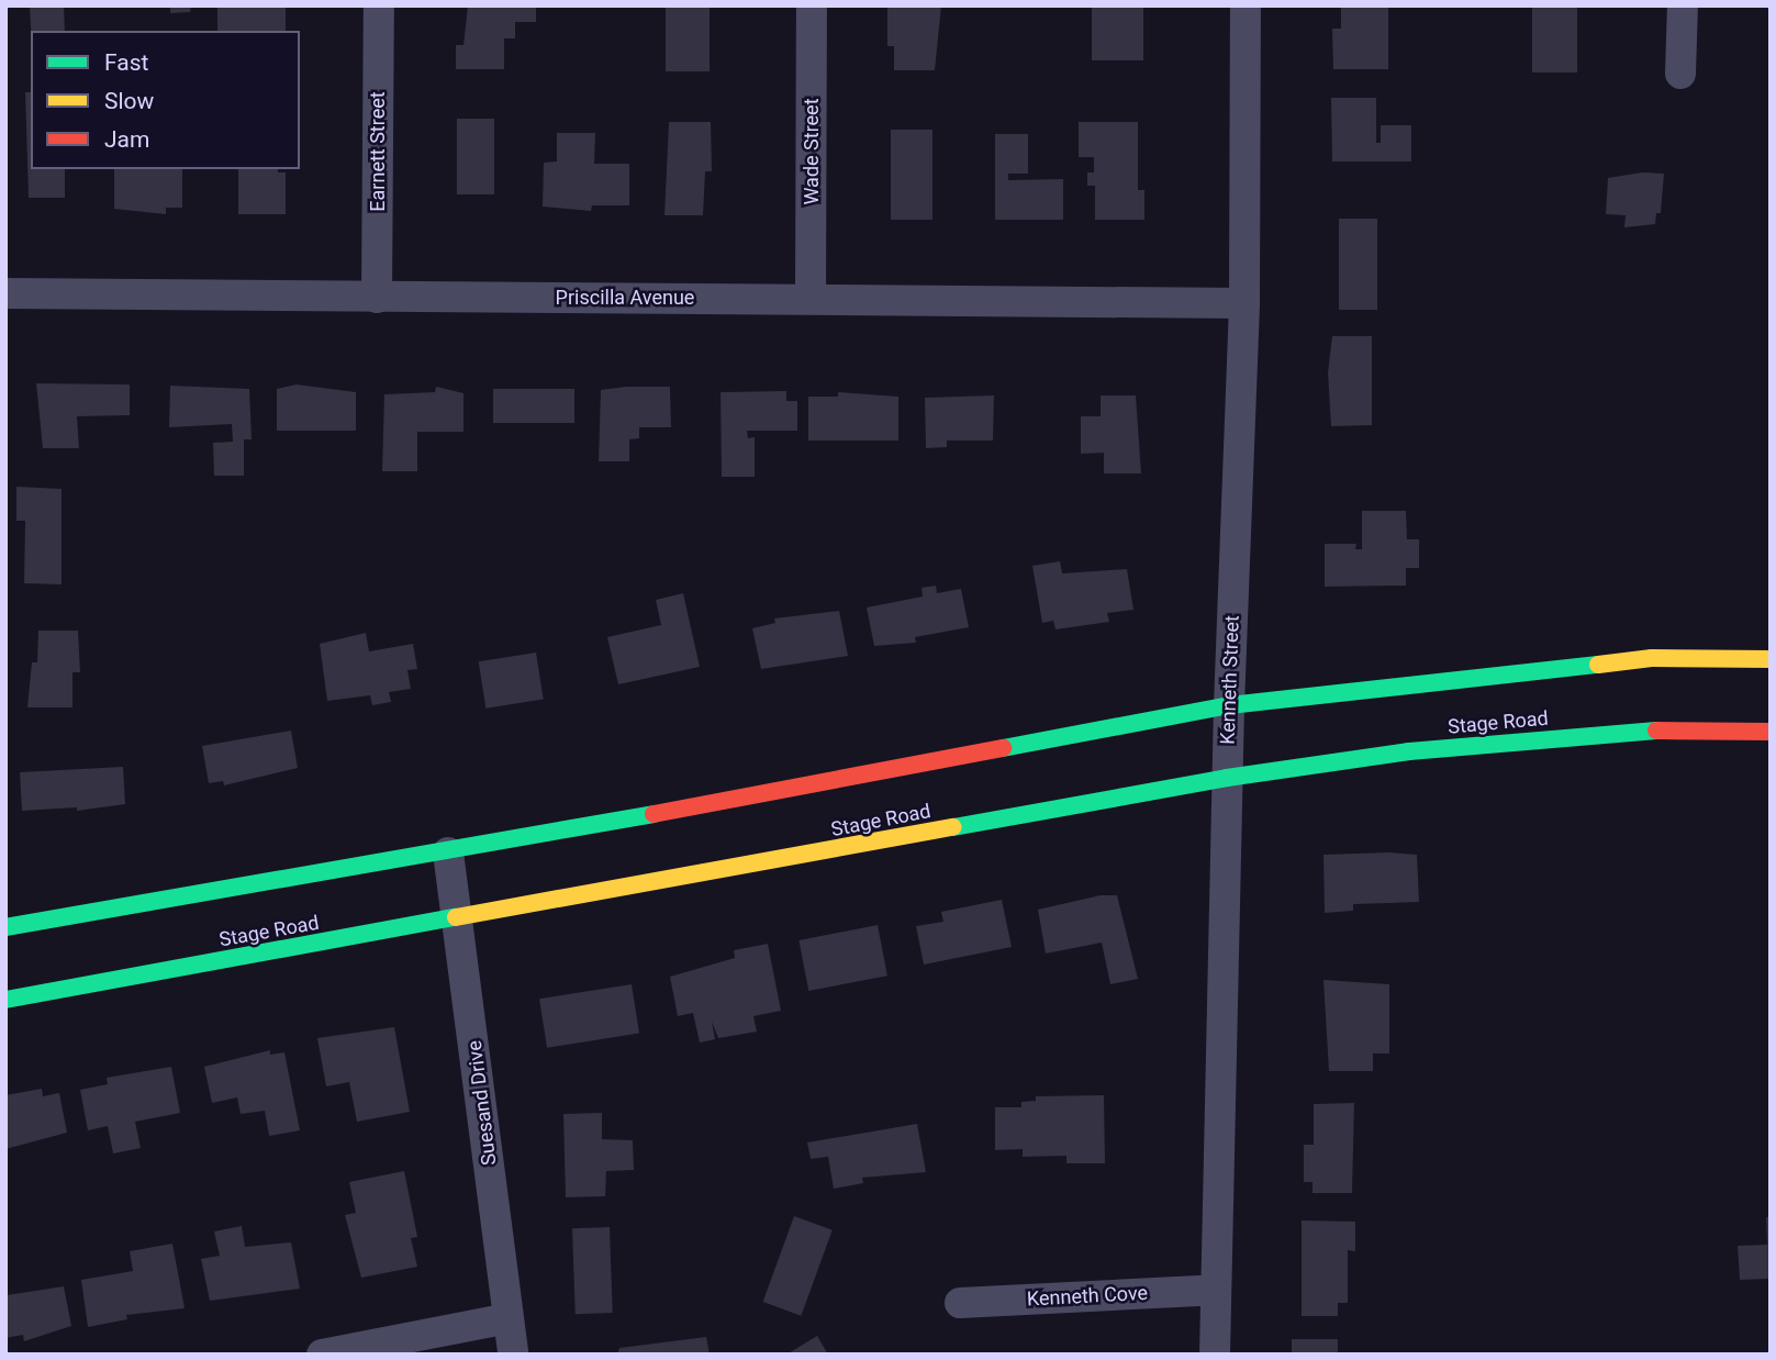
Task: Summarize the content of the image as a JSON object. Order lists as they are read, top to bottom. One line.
{"streets":{"main road":["Stage Road"],"street":["Earnett Street","Wade Street","Priscilla Avenue","Kenneth Street","Suesand Drive","Kenneth Cove"]},"crossings":[["Earnett Street","Priscilla Avenue"],["Wade Street","Priscilla Avenue"],["Priscilla Avenue","Kenneth Street"],["Kenneth Street","Stage Road"],["Kenneth Street","Kenneth Cove"],["Stage Road","Suesand Drive"]],"legend":["Fast","Slow","Jam"]}
